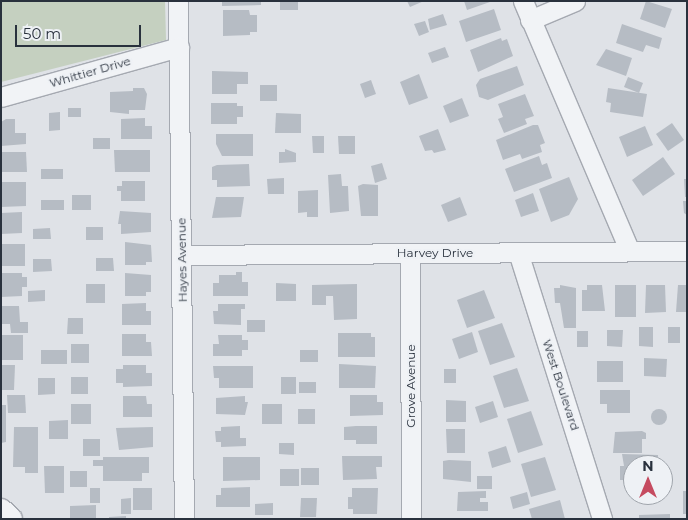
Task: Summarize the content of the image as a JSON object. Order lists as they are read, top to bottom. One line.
{"streets":{"street":["Whittier Drive","Harvey Drive","Hayes Avenue","West Boulevard","Grove Avenue"]},"crossings":[["Whittier Drive","Hayes Avenue"],["Harvey Drive","Hayes Avenue"],["Harvey Drive","West Boulevard"],["Harvey Drive","Grove Avenue"]],"scale_bar":"50 m","north":"top"}
